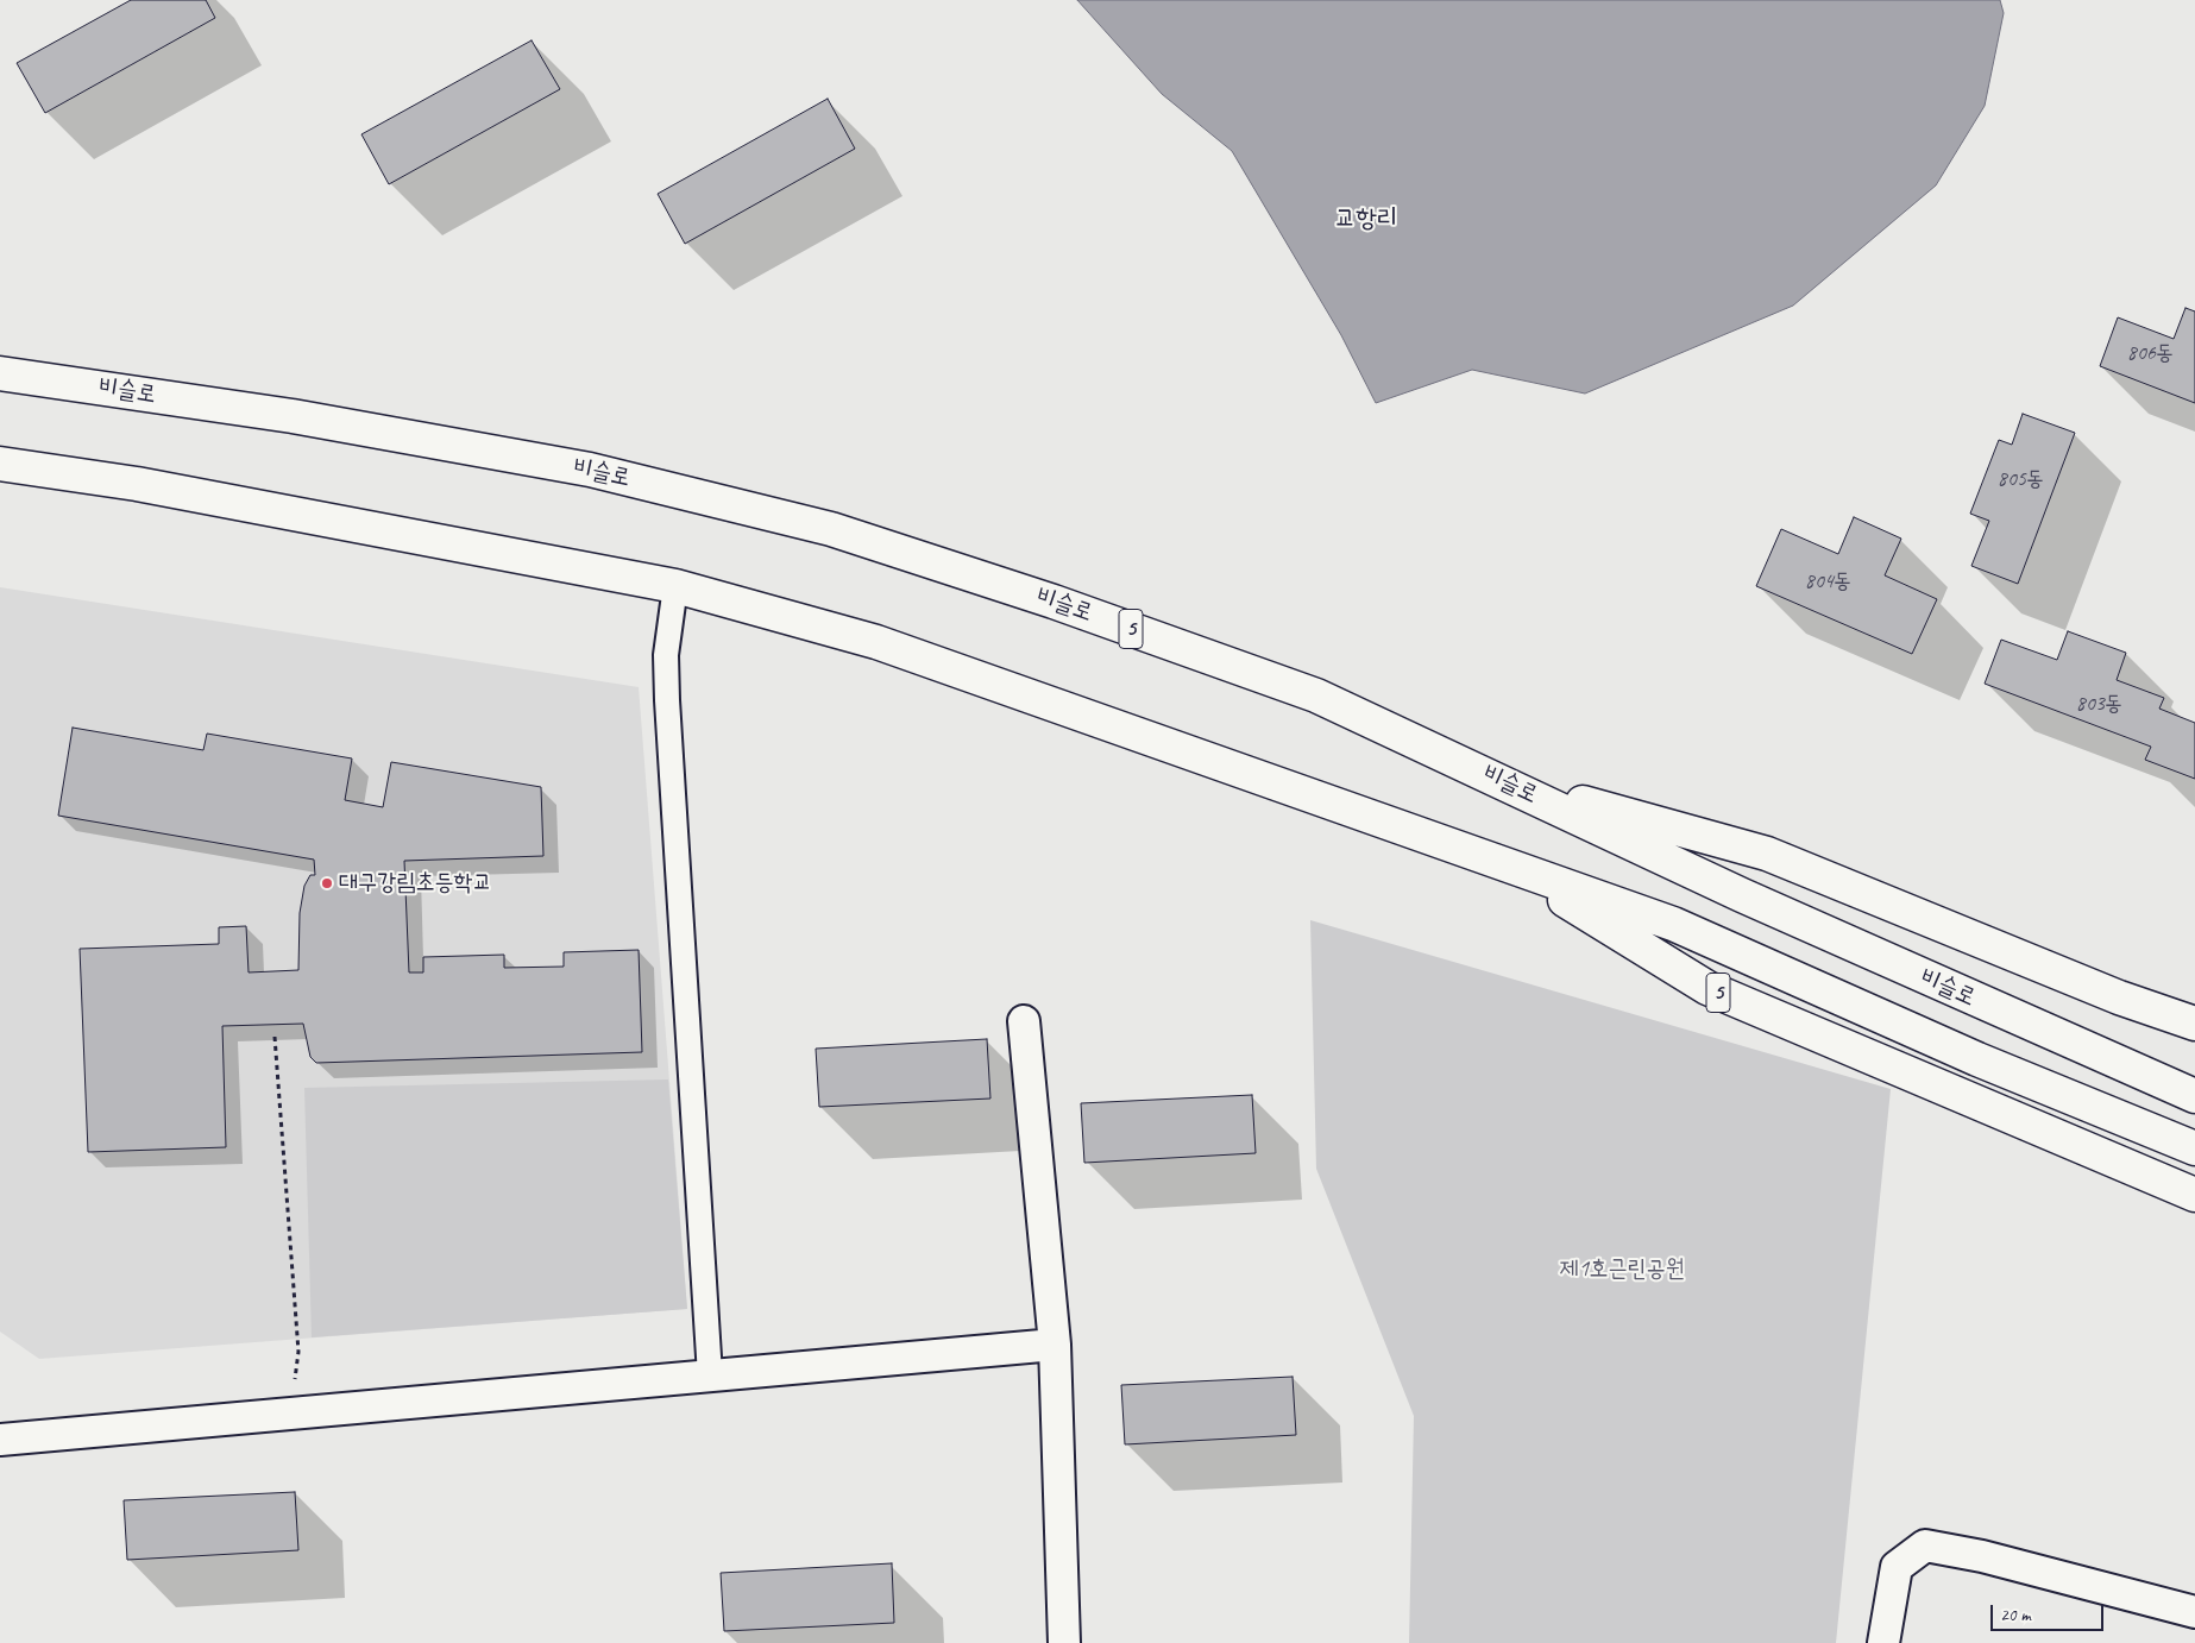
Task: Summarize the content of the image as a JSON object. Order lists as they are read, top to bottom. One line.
{"streets":{"main road":["비슬로","5"]},"districts":["교항리"],"parks":["제1호근린공원"],"places":["대구강림초등학교"],"house_numbers":["806동","805동","804동","803동"],"scale_bar":"20 m"}
